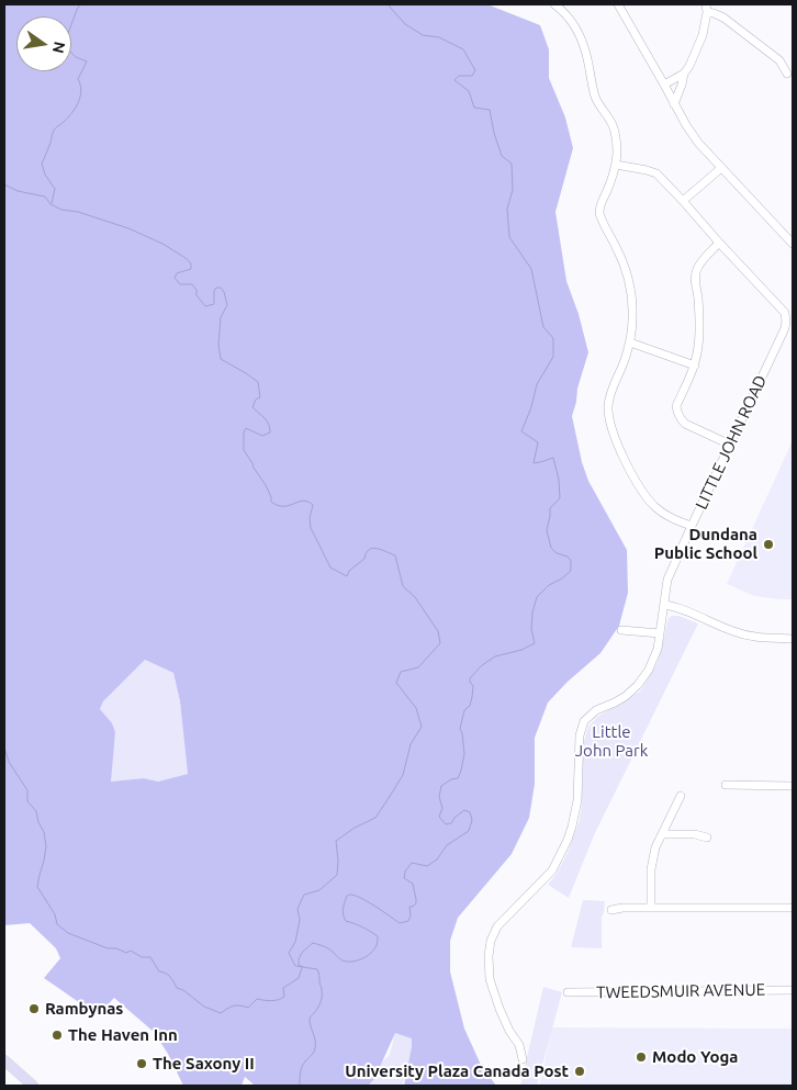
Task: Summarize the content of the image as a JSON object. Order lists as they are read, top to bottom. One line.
{"streets":{"street":["LITTLE JOHN ROAD","TWEEDSMUIR AVENUE"]},"parks":["Little John Park"],"places":["Dundana Public School","Rambynas","The Haven Inn","Modo Yoga","The Saxony II","University Plaza Canada Post"],"north":"right"}
